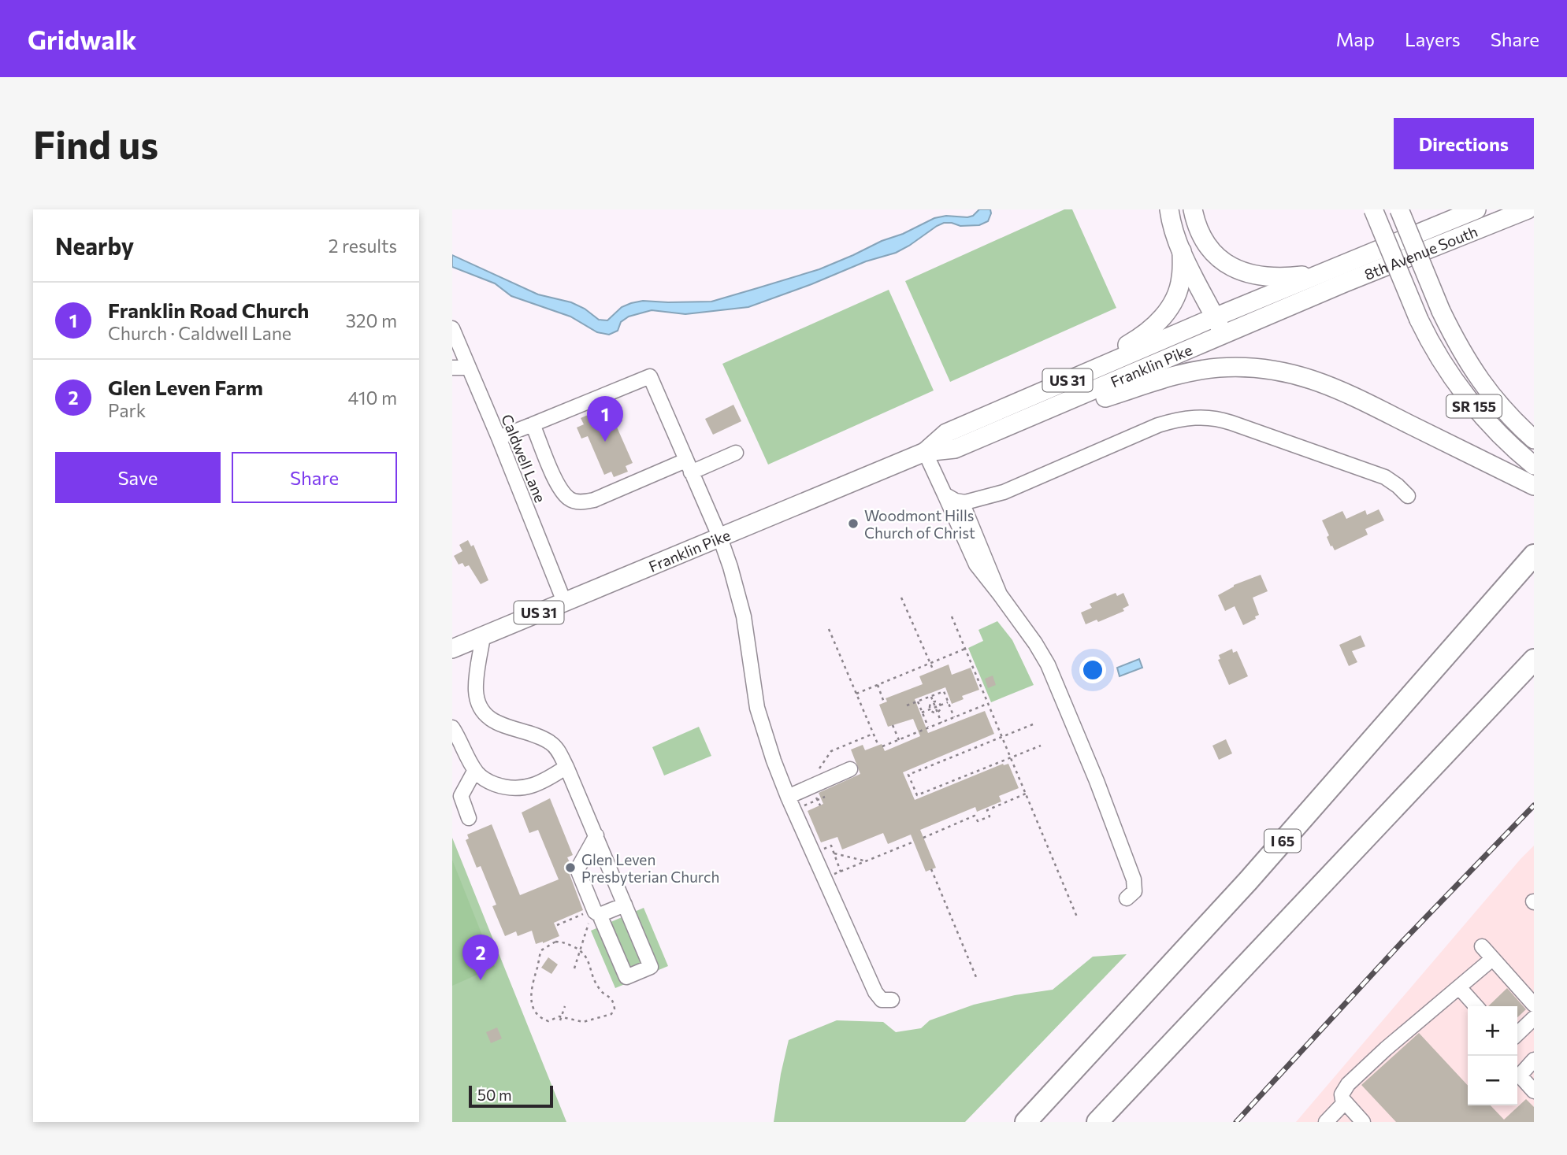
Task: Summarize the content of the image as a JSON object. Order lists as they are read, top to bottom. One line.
{"streets":{"highway":["I 65"],"main road":["8th Avenue South","Franklin Pike","US 31","SR 155"],"street":["Caldwell Lane"]},"crossings":[["8th Avenue South","Franklin Pike"],["Franklin Pike","Caldwell Lane"]],"places":["Woodmont Hills Church of Christ","Glen Leven Presbyterian Church"],"scale_bar":"50 m","page":{"header":"Gridwalk","nav":["Map","Layers","Share"],"buttons":["Directions",["Save","Share"]],"title":"Find us","heading":["Nearby","2 results"],"list":[{"mark":"1","name":"Franklin Road Church","note":"Church · Caldwell Lane","value":"320 m"},{"mark":"2","name":"Glen Leven Farm","note":"Park","value":"410 m"}],"pins":["1","2"],"map_buttons":["+","−"],"scale":"50 m"}}
